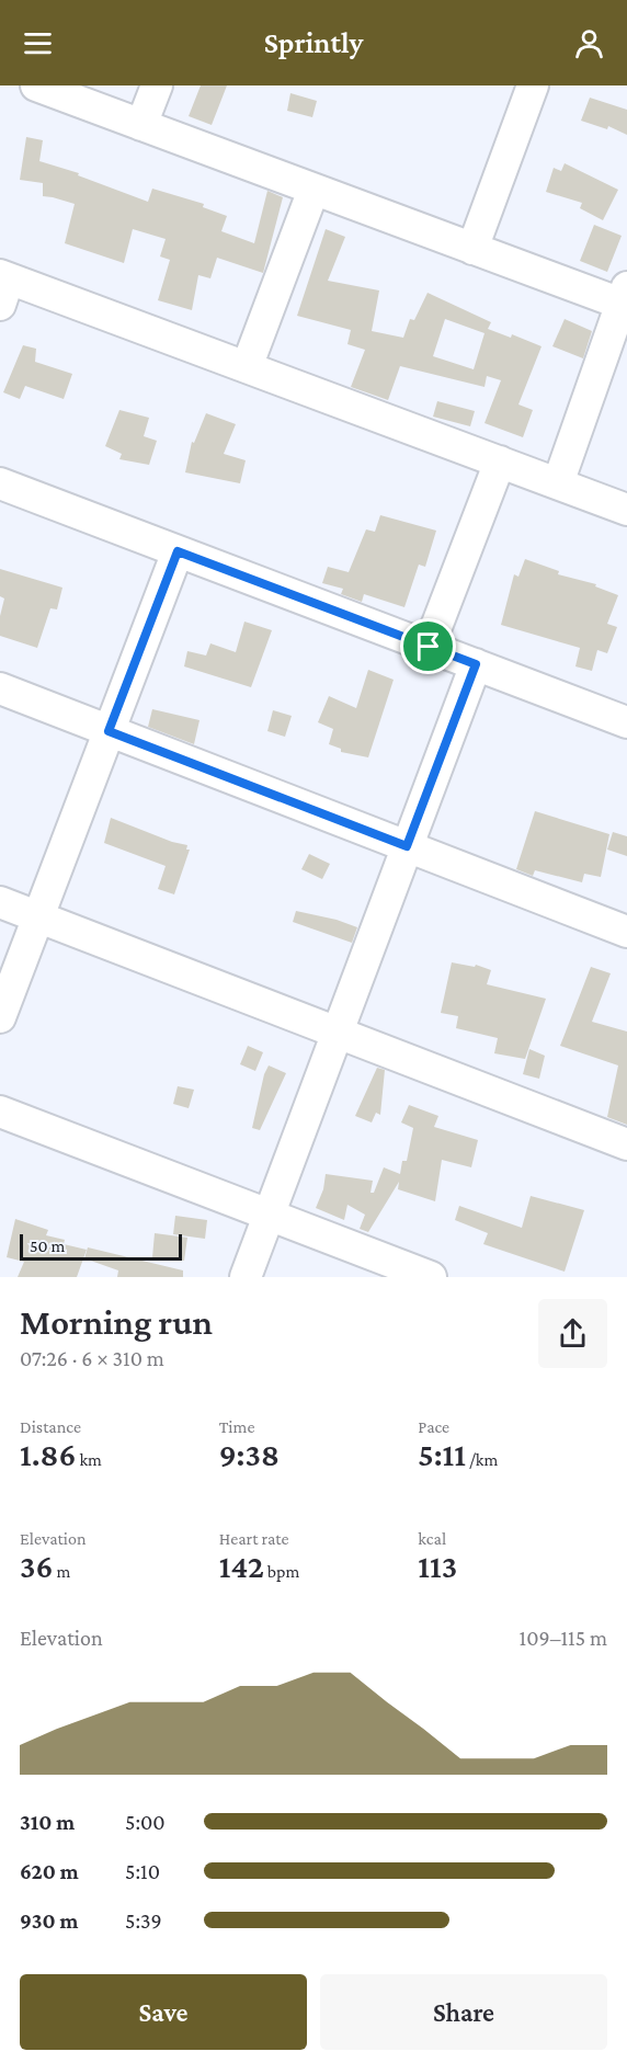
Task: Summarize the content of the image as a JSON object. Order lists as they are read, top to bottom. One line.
{"scale_bar":"50 m","page":{"header":"Sprintly","scale":"50 m","heading":["Morning run","07:26 · 6 × 310 m"],"stats":[["Distance","1.86 km"],["Time","9:38"],["Pace","5:11 /km"],["Elevation","36 m"],["Heart rate","142 bpm"],["kcal","113"]],"chart":["Elevation","109–115 m"],"list":[{"name":"310 m","note":"5:00"},{"name":"620 m","note":"5:10"},{"name":"930 m","note":"5:39"}],"buttons":["Save","Share"]}}
